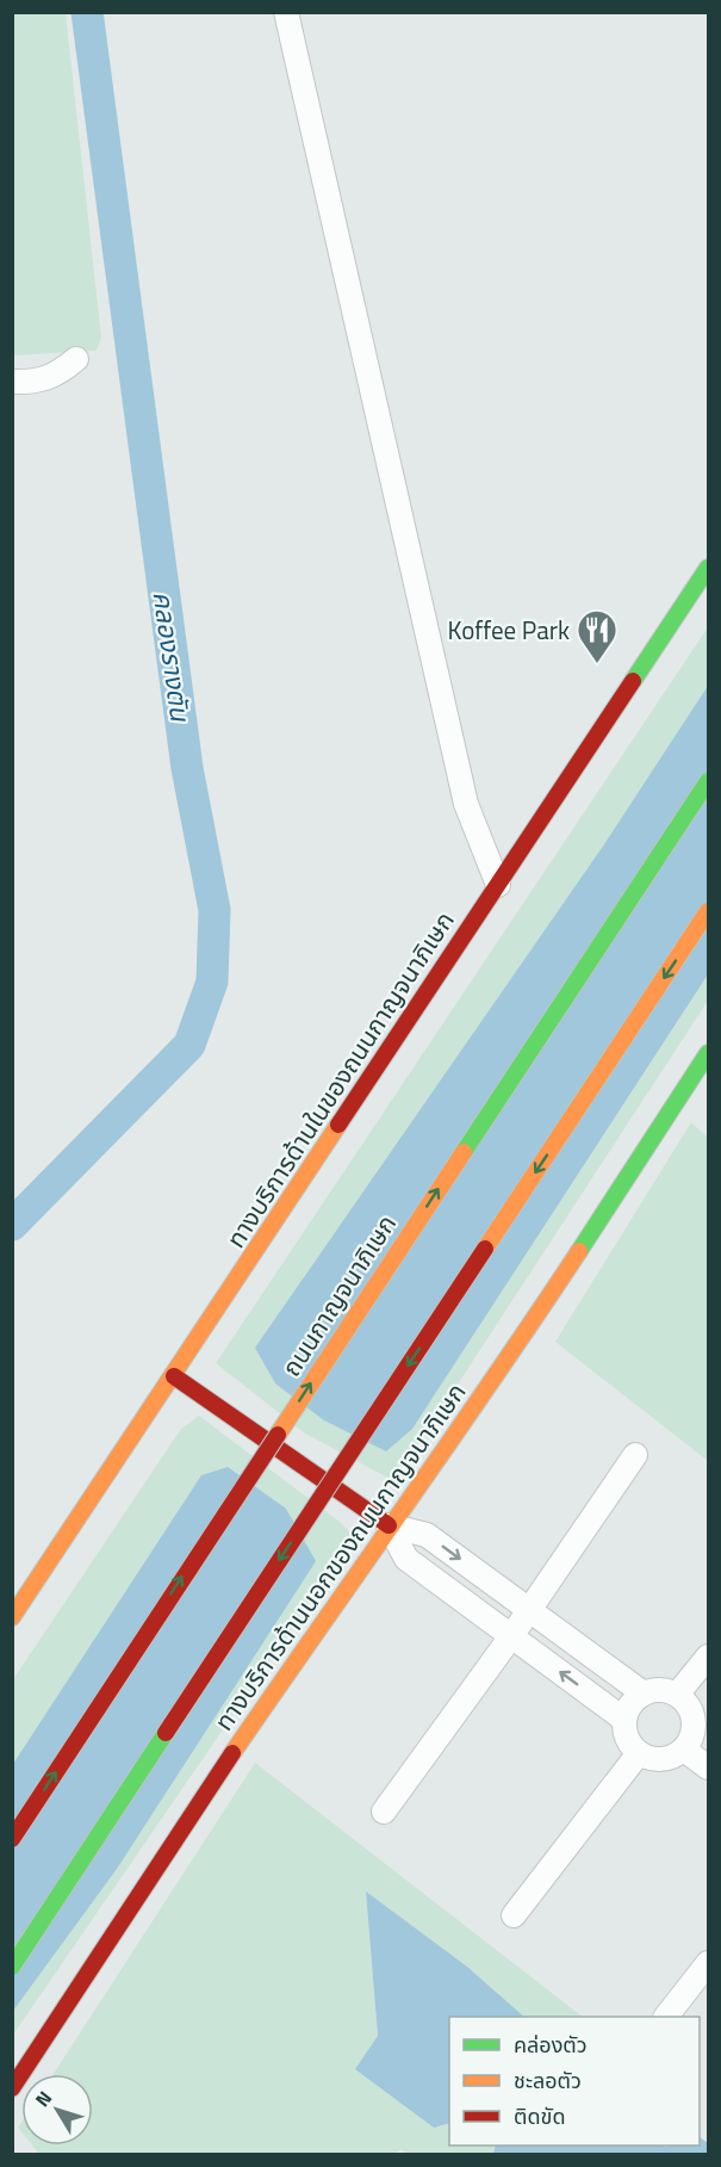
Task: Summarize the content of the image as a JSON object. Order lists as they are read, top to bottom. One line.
{"streets":{"main road":["ทางบริการด้านในของถนนกาญจนาภิเษก","ถนนกาญจนาภิเษก","ทางบริการด้านนอกของถนนกาญจนาภิเษก"]},"water":["คลองรางตัน"],"places":{"restaurant":["Koffee Park"]},"legend":["คล่องตัว","ชะลอตัว","ติดขัด"],"north":"top left"}
